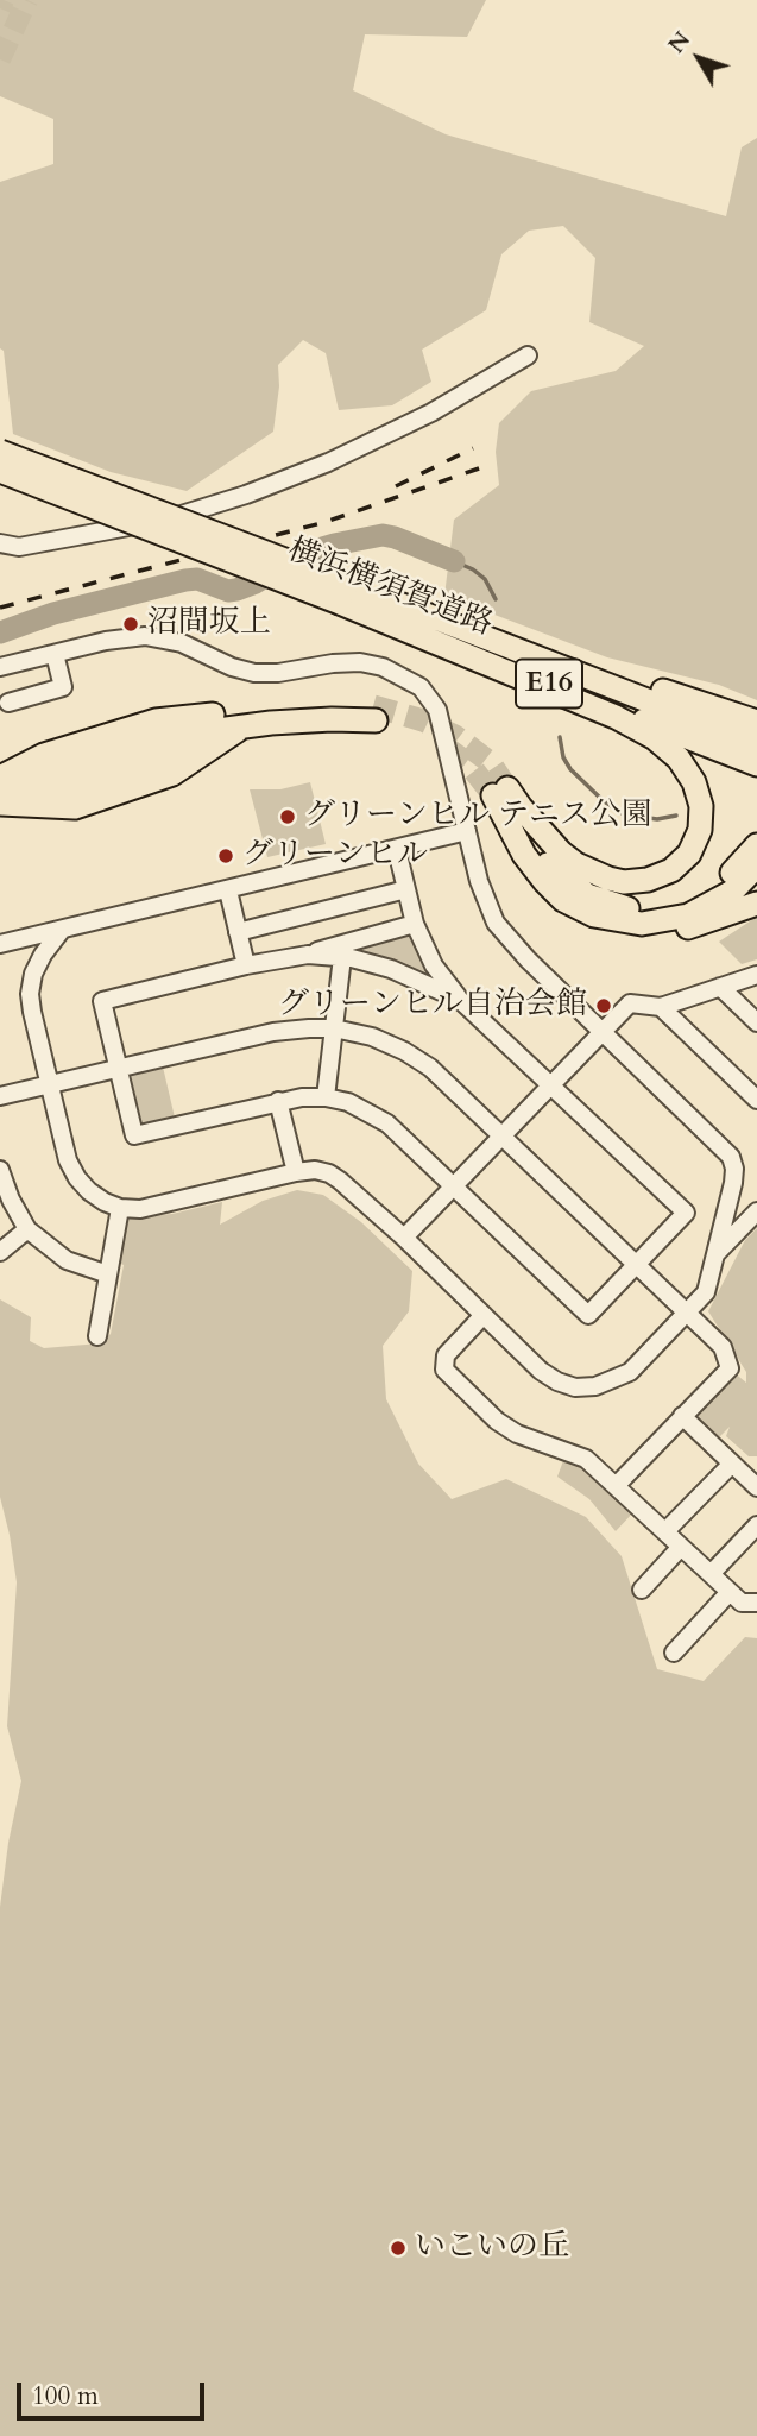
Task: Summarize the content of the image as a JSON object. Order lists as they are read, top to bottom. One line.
{"streets":{"highway":["横浜横須賀道路","E16"]},"places":["沼間坂上","グリーンヒル テニス公園","グリーンヒル","グリーンヒル自治会館","いこいの丘"],"scale_bar":"100 m","north":"top left"}
